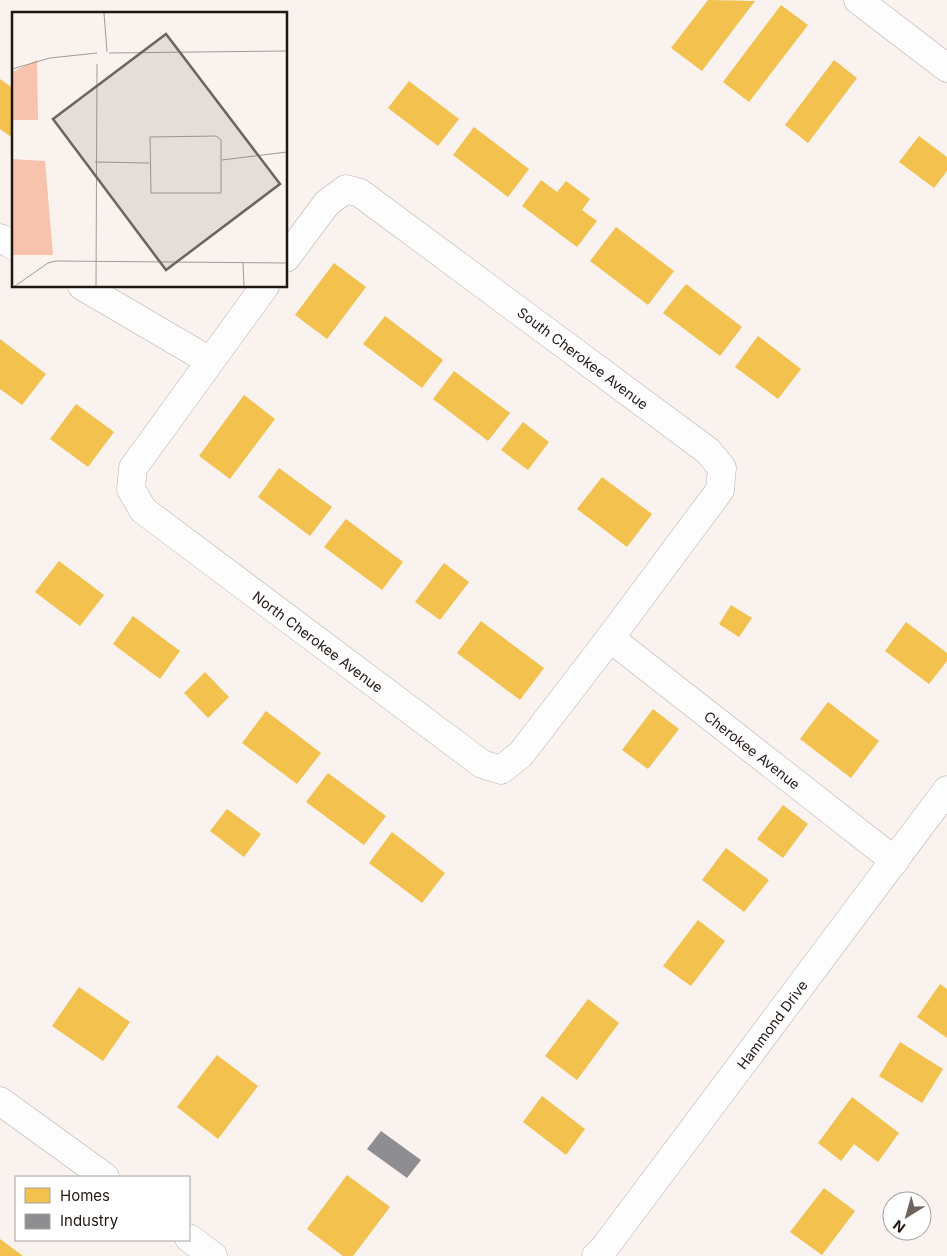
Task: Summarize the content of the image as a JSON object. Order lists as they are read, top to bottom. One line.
{"streets":{"street":["South Cherokee Avenue","North Cherokee Avenue","Cherokee Avenue","Hammond Drive"]},"crossings":[["South Cherokee Avenue","North Cherokee Avenue"],["South Cherokee Avenue","Cherokee Avenue"],["North Cherokee Avenue","Cherokee Avenue"],["Cherokee Avenue","Hammond Drive"]],"legend":["Homes","Industry"],"north":"bottom left"}
